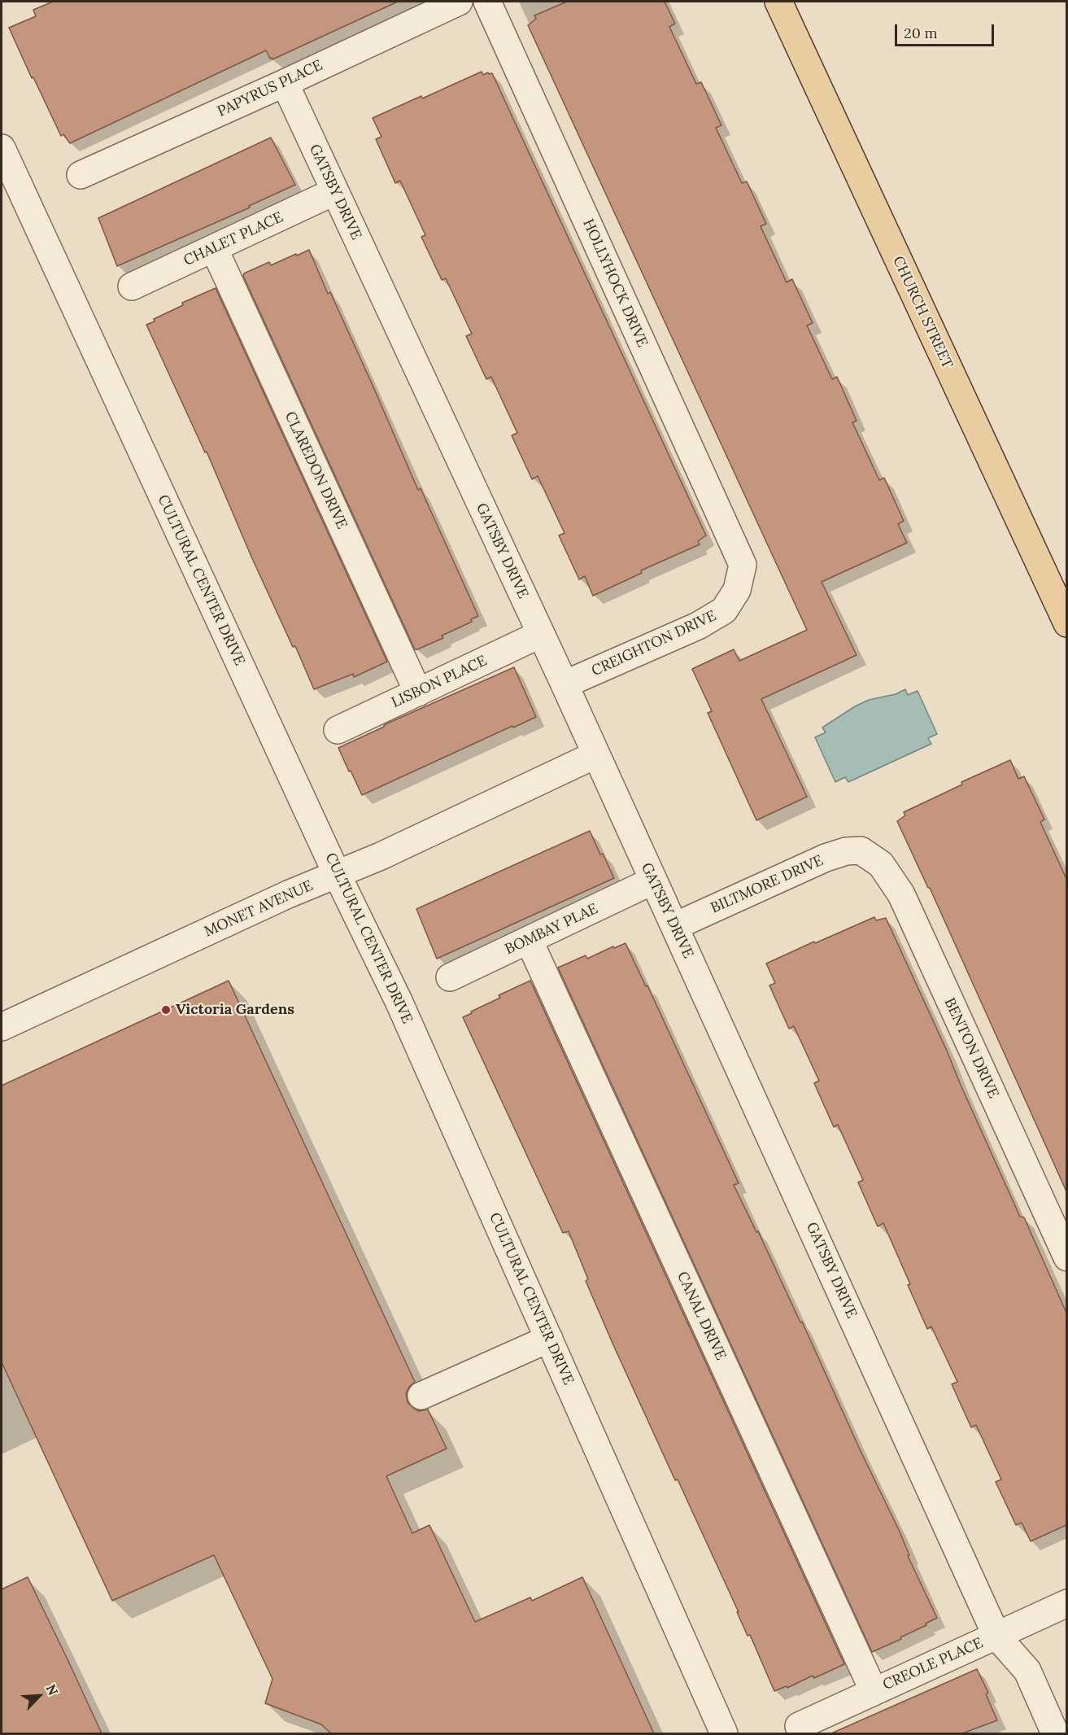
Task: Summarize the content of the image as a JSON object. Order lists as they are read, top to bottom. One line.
{"streets":{"main road":["CHURCH STREET"],"street":["PAPYRUS PLACE","GATSBY DRIVE","CHALET PLACE","HOLLYHOCK DRIVE","CLAREDON DRIVE","CULTURAL CENTER DRIVE","CREIGHTON DRIVE","LISBON PLACE","BILTMORE DRIVE","MONET AVENUE","BOMBAY PLAE","BENTON DRIVE","CANAL DRIVE","CREOLE PLACE"]},"crossings":[["PAPYRUS PLACE","GATSBY DRIVE"],["GATSBY DRIVE","CHALET PLACE"],["GATSBY DRIVE","CREIGHTON DRIVE"],["GATSBY DRIVE","LISBON PLACE"],["GATSBY DRIVE","BILTMORE DRIVE"],["GATSBY DRIVE","MONET AVENUE"],["GATSBY DRIVE","BOMBAY PLAE"],["GATSBY DRIVE","CREOLE PLACE"],["CHALET PLACE","CLAREDON DRIVE"],["HOLLYHOCK DRIVE","CREIGHTON DRIVE"],["CLAREDON DRIVE","LISBON PLACE"],["CULTURAL CENTER DRIVE","MONET AVENUE"],["BILTMORE DRIVE","BENTON DRIVE"],["BOMBAY PLAE","CANAL DRIVE"],["CANAL DRIVE","CREOLE PLACE"]],"places":["Victoria Gardens"],"scale_bar":"20 m","north":"top right"}
